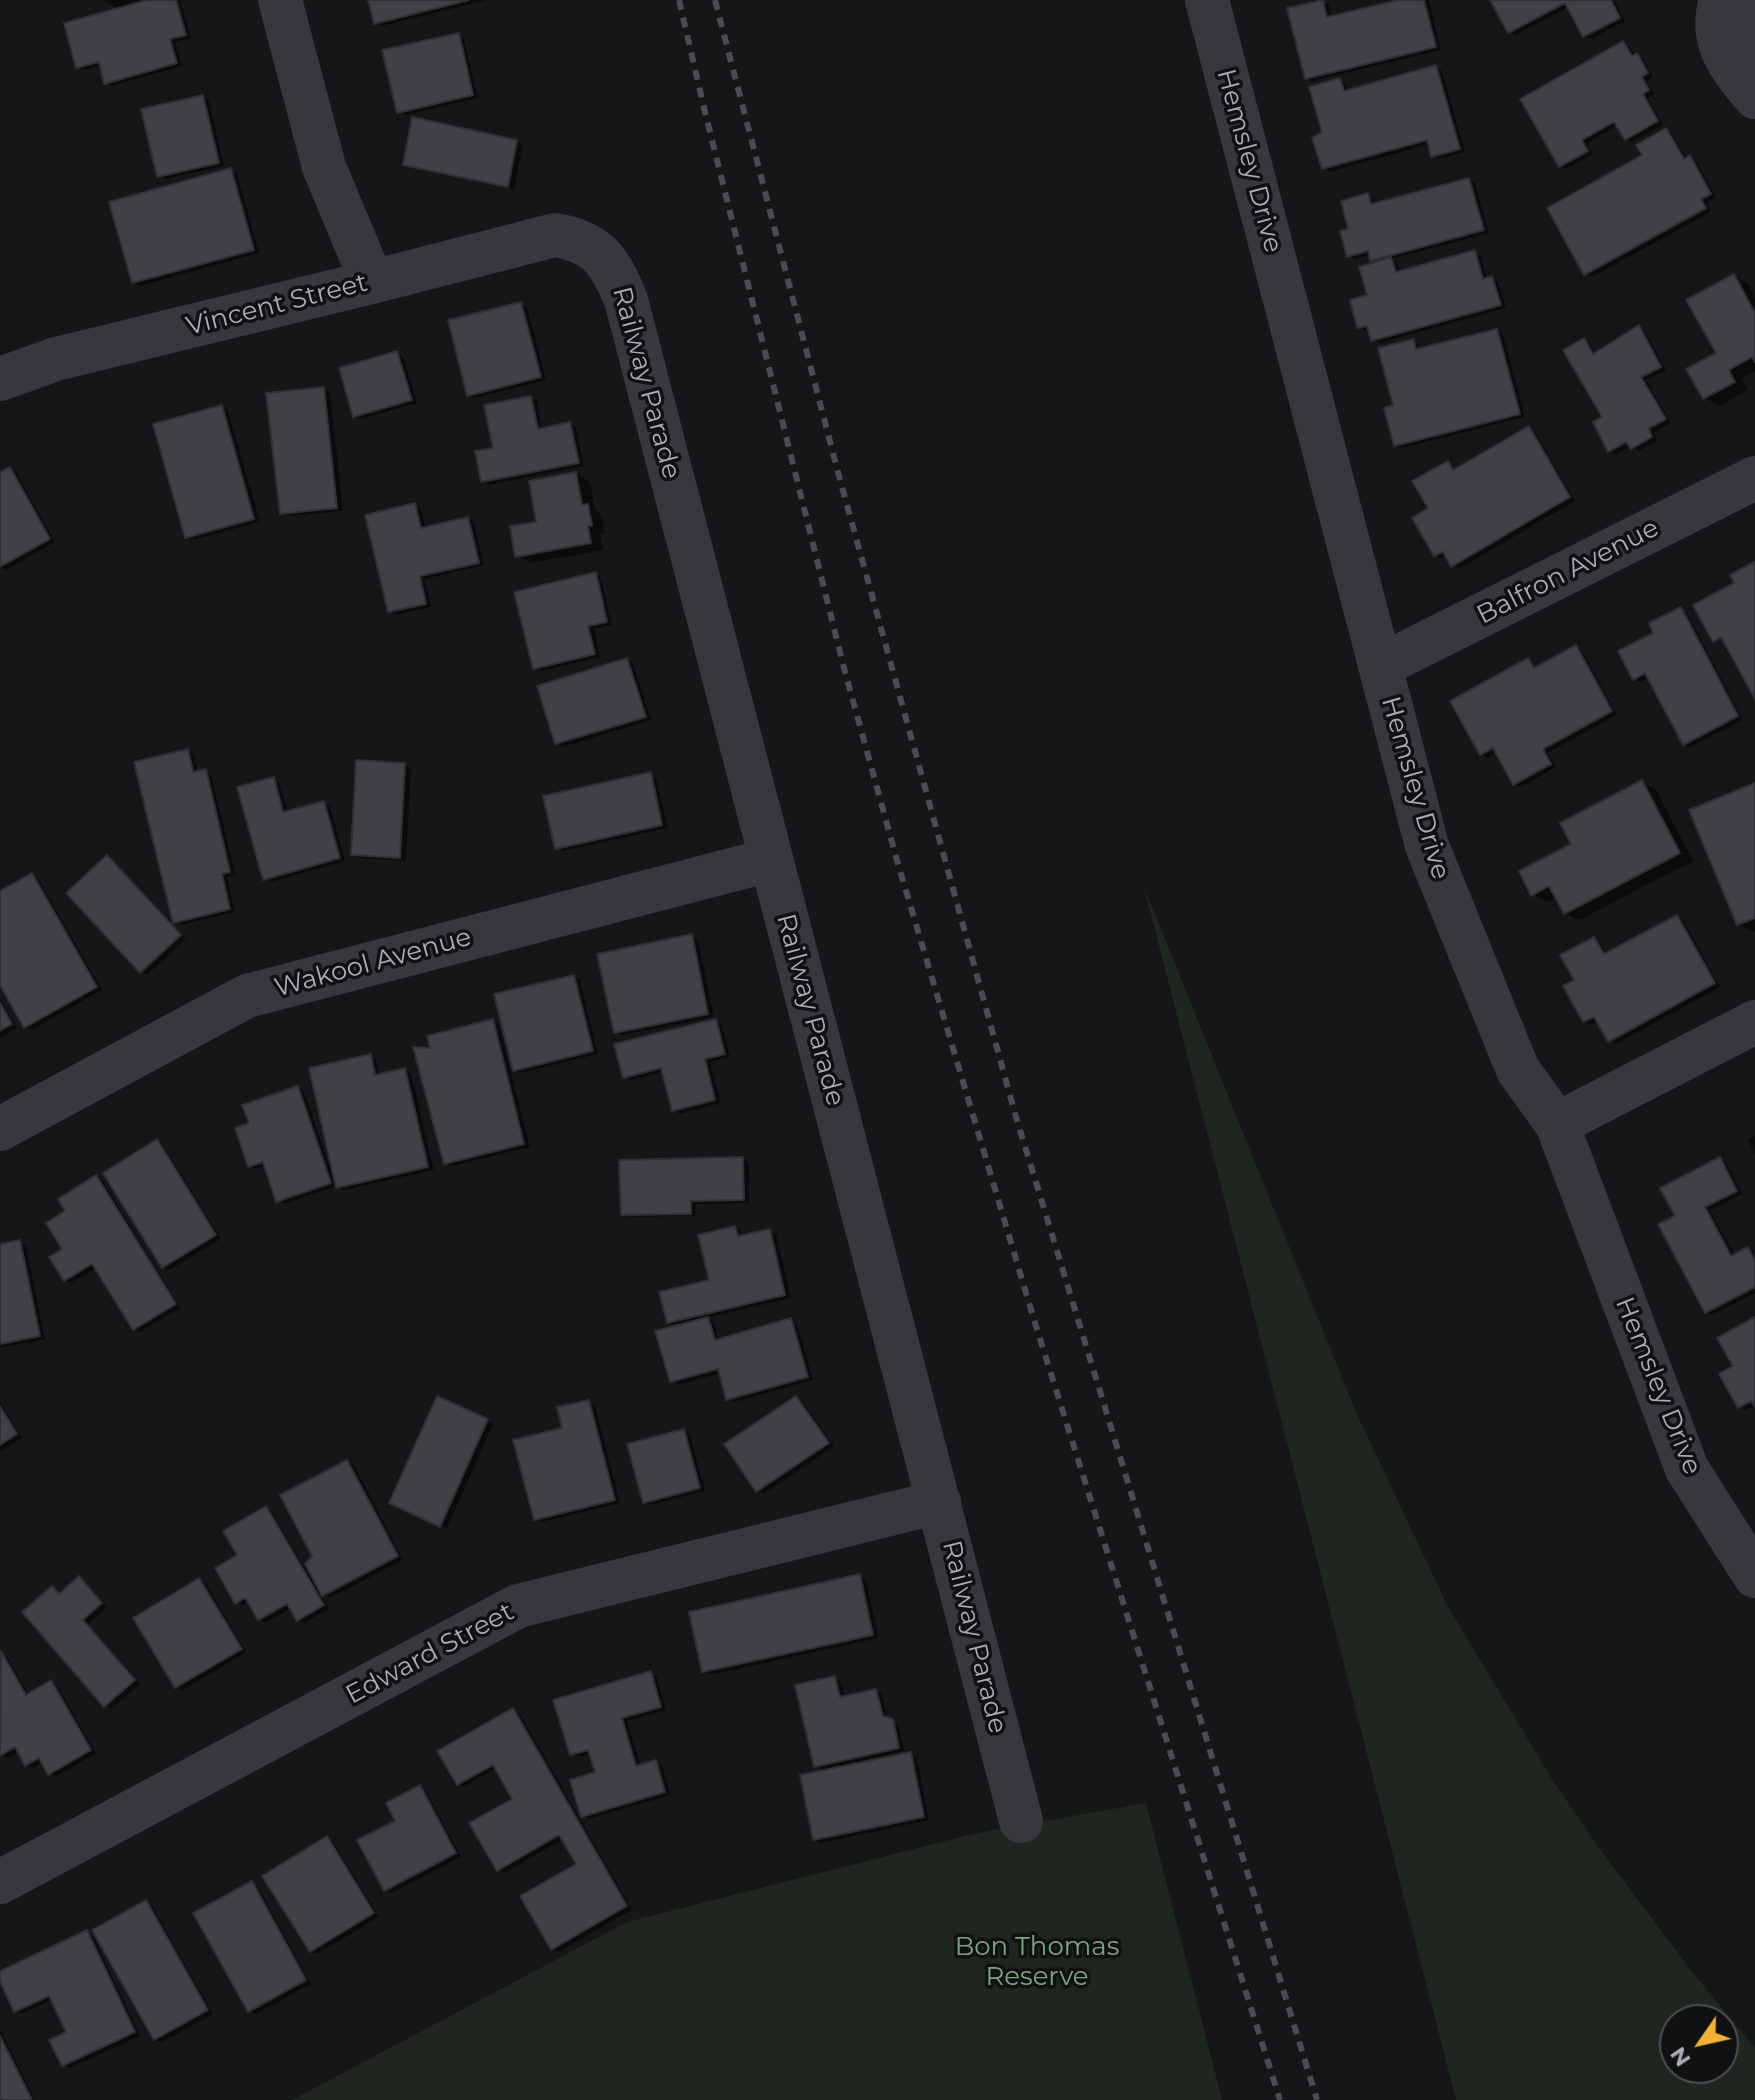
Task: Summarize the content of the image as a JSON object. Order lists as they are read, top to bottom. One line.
{"streets":{"street":["Hemsley Drive","Vincent Street","Railway Parade","Balfron Avenue","Wakool Avenue","Edward Street"]},"crossings":[["Hemsley Drive","Balfron Avenue"],["Vincent Street","Railway Parade"],["Railway Parade","Wakool Avenue"],["Railway Parade","Edward Street"]],"parks":["Bon Thomas Reserve"],"north":"bottom left"}
